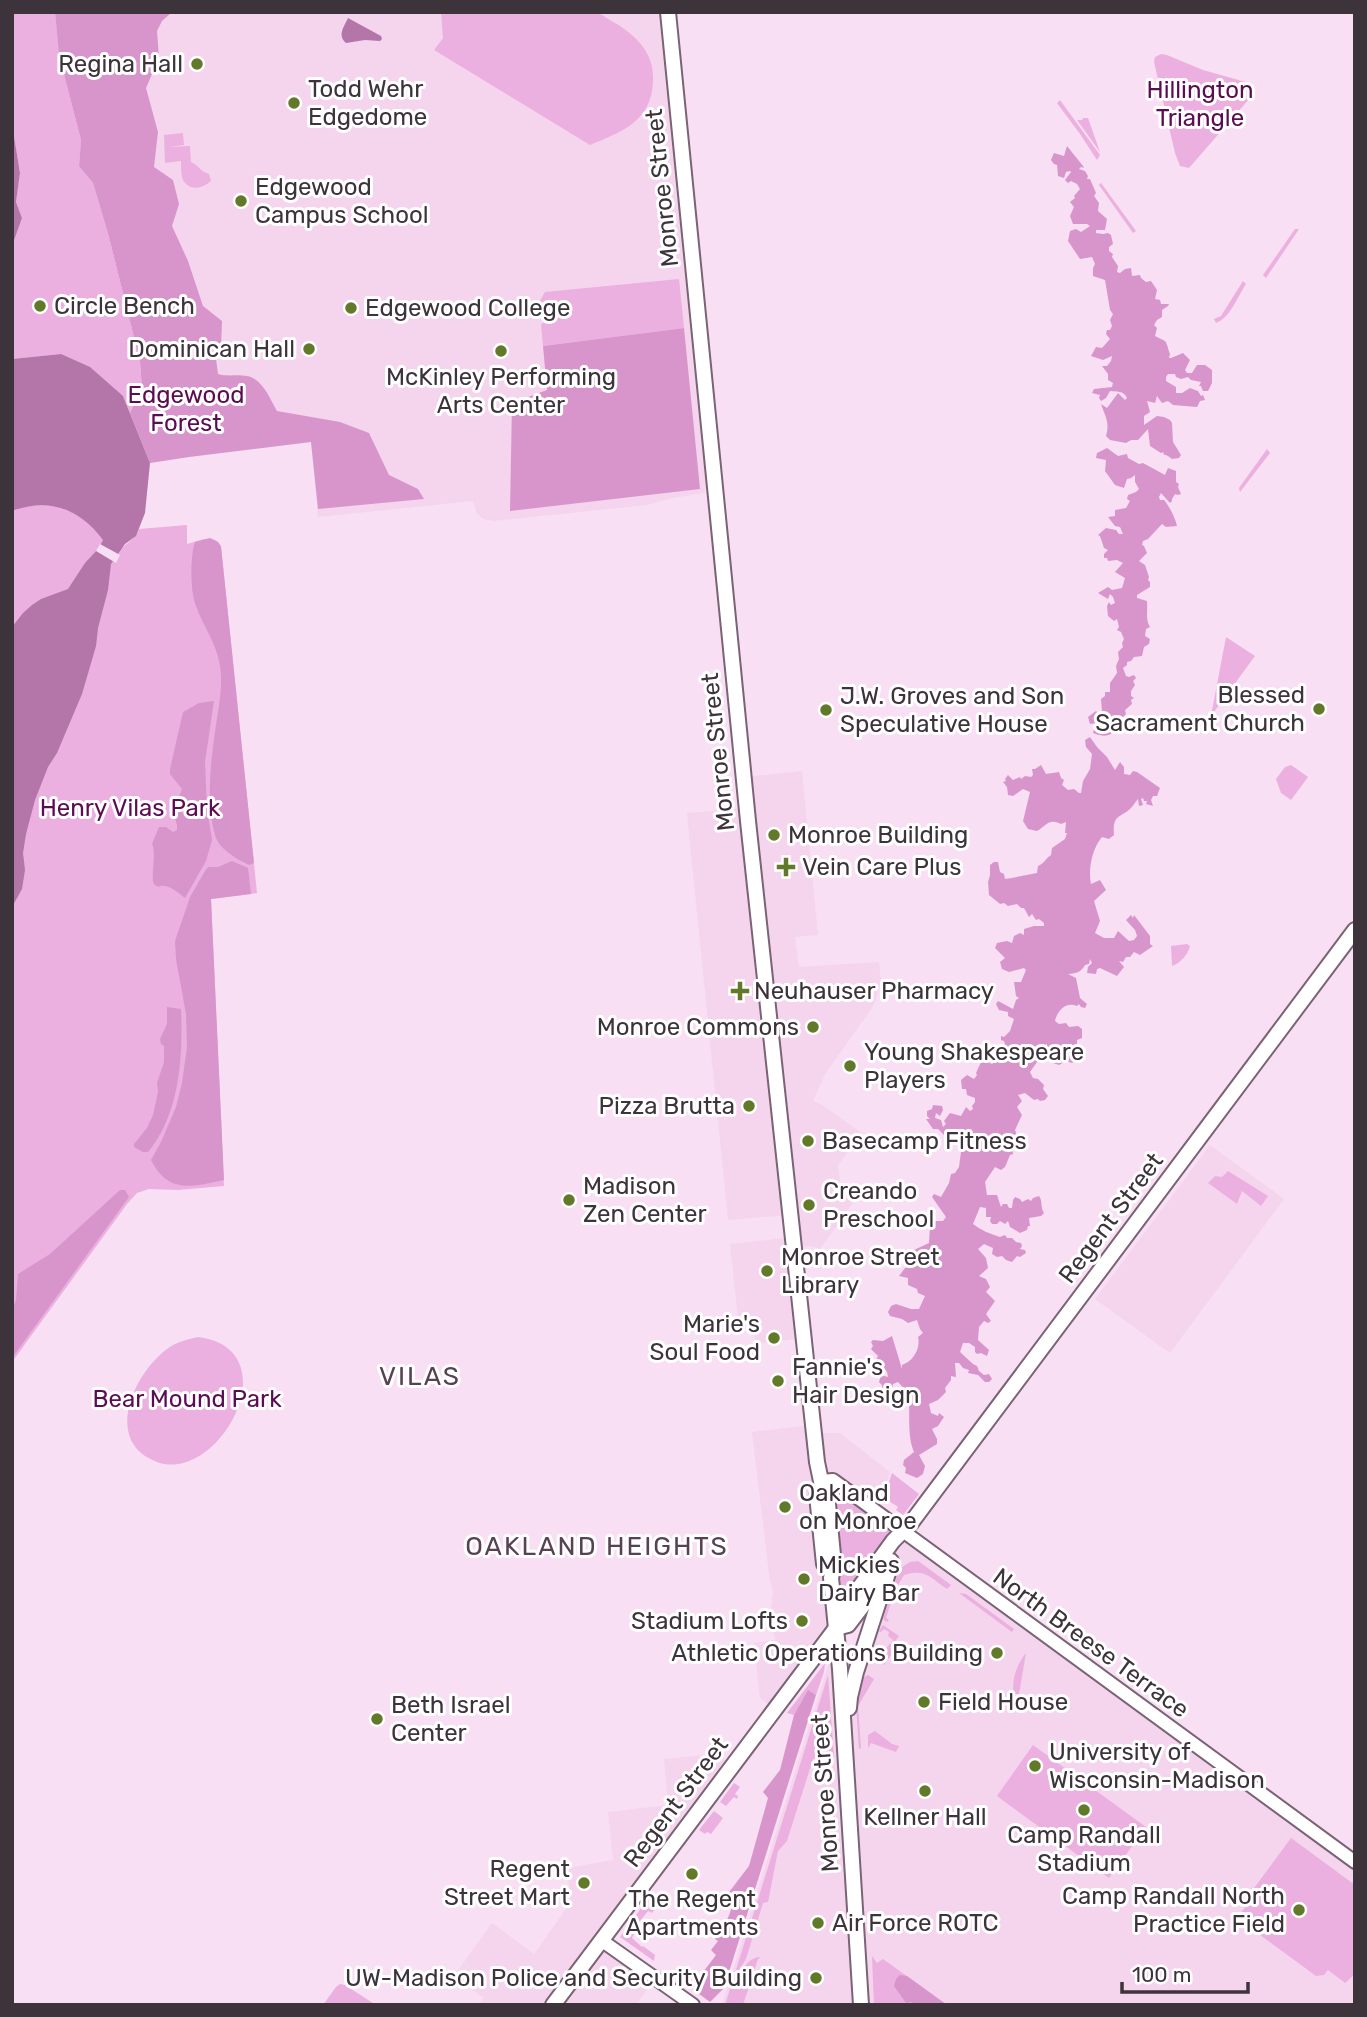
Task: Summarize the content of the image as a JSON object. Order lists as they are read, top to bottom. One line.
{"streets":{"main road":["Monroe Street","Regent Street"],"street":["North Breese Terrace"]},"crossings":[["Monroe Street","Regent Street"],["Monroe Street","North Breese Terrace"],["Regent Street","North Breese Terrace"]],"districts":["VILAS","OAKLAND HEIGHTS"],"parks":["Hillington Triangle","Edgewood Forest","Henry Vilas Park","Bear Mound Park"],"places":{"other":["Regina Hall","Todd Wehr Edgedome","Edgewood Campus School","Circle Bench","Edgewood College","Dominican Hall","McKinley Performing Arts Center","Blessed Sacrament Church","J.W. Groves and Son Speculative House","Monroe Building","Monroe Commons","Young Shakespeare Players","Pizza Brutta","Basecamp Fitness","Madison Zen Center","Creando Preschool","Monroe Street Library","Marie's Soul Food","Fannie's Hair Design","Oakland on Monroe","Mickies Dairy Bar","Stadium Lofts","Athletic Operations Building","Field House","Beth Israel Center","University of Wisconsin-Madison","Kellner Hall","Camp Randall Stadium","The Regent Apartments","Regent Street Mart","Camp Randall North Practice Field","Air Force ROTC","UW-Madison Police and Security Building"],"health":["Vein Care Plus","Neuhauser Pharmacy"]},"scale_bar":"100 m"}
